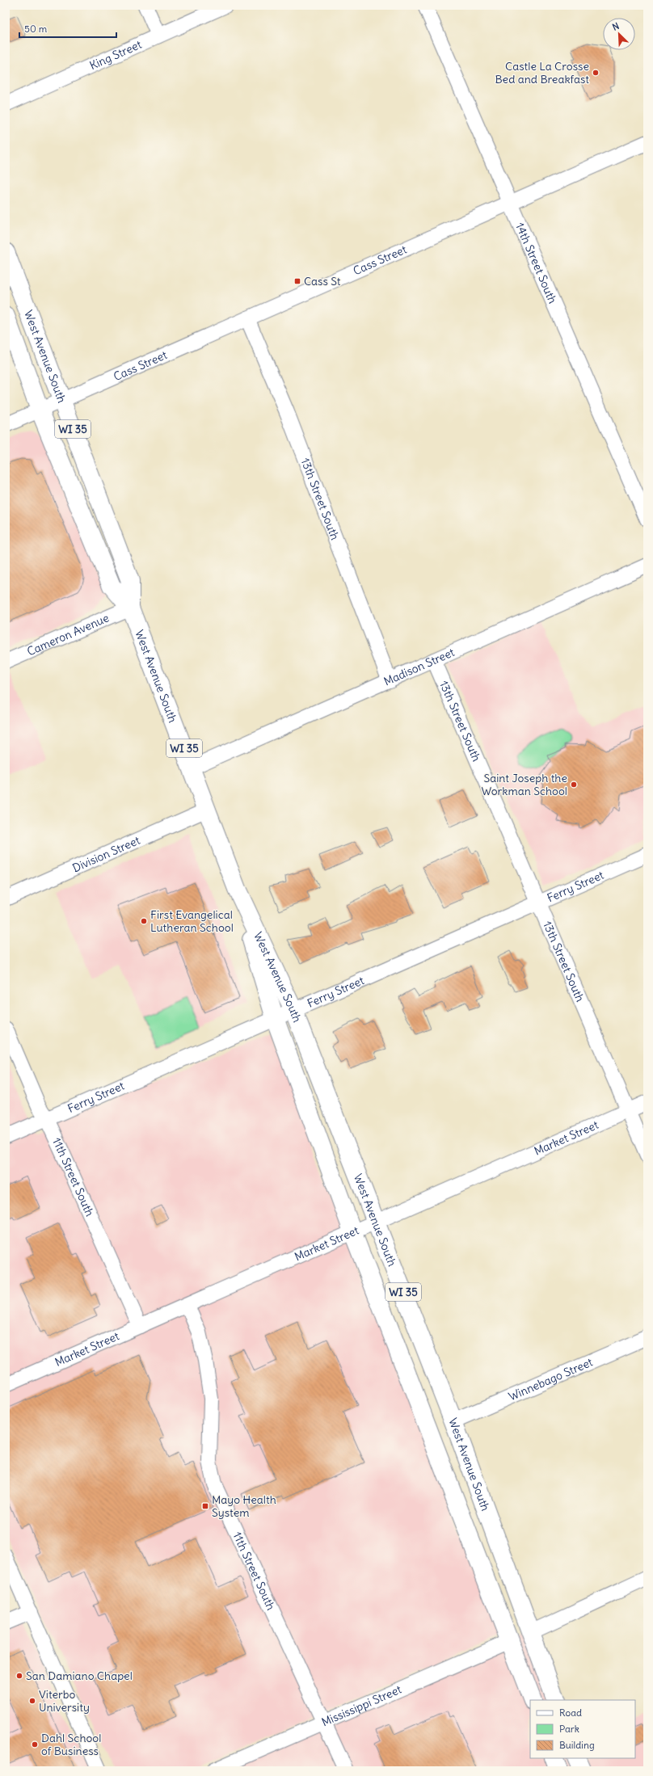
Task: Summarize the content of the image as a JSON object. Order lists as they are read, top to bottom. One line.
{"streets":{"main road":["West Avenue South","WI 35"],"street":["King Street","Cass Street","14th Street South","13th Street South","Cameron Avenue","Madison Street","Division Street","Ferry Street","Market Street","11th Street South","Winnebago Street","Mississippi Street"]},"crossings":[["Cass Street","14th Street South"],["Cass Street","West Avenue South"],["Cass Street","13th Street South"],["West Avenue South","Cameron Avenue"],["West Avenue South","Madison Street"],["West Avenue South","Division Street"],["West Avenue South","Ferry Street"],["West Avenue South","Market Street"],["West Avenue South","Winnebago Street"],["West Avenue South","Mississippi Street"],["13th Street South","Madison Street"],["13th Street South","Ferry Street"],["13th Street South","Market Street"],["Ferry Street","11th Street South"],["Market Street","11th Street South"],["11th Street South","Mississippi Street"]],"places":{"other":["Castle La Crosse Bed and Breakfast","Saint Joseph the Workman School","First Evangelical Lutheran School","San Damiano Chapel","Viterbo University","Dahl School of Business"],"transit":["Cass St","Mayo Health System"]},"legend":["Road","Park","Building"],"scale_bar":"50 m","north":"top left"}
